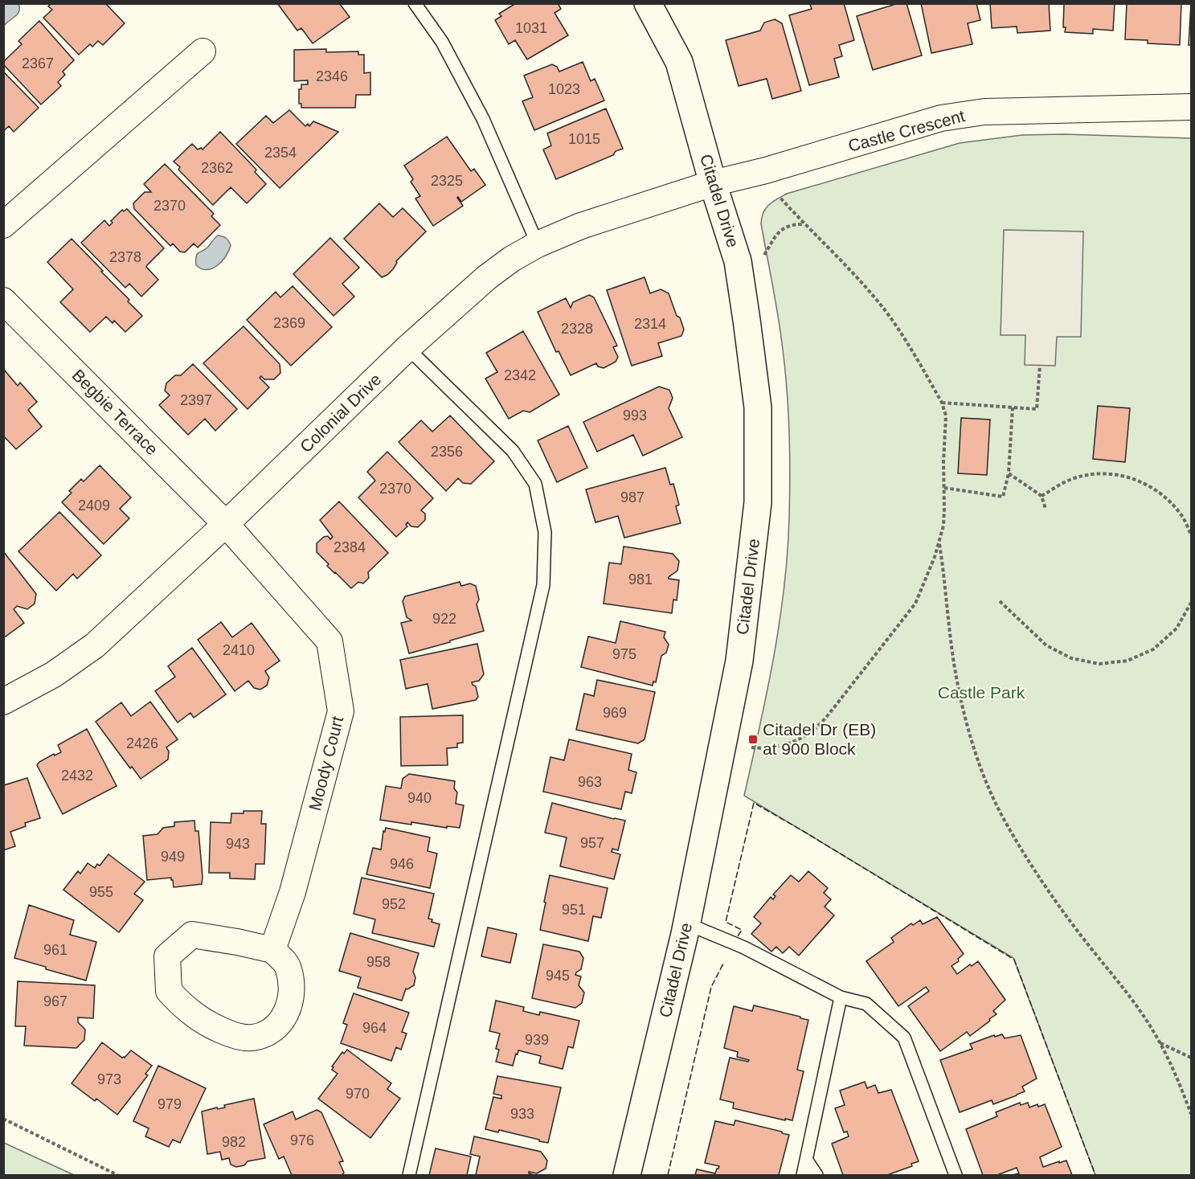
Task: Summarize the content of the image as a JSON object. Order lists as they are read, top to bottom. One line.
{"streets":{"street":["Castle Crescent","Citadel Drive","Begbie Terrace","Colonial Drive","Moody Court"]},"crossings":[["Castle Crescent","Citadel Drive"],["Castle Crescent","Colonial Drive"],["Citadel Drive","Colonial Drive"],["Begbie Terrace","Colonial Drive"],["Begbie Terrace","Moody Court"],["Colonial Drive","Moody Court"]],"parks":["Castle Park"],"places":{"transit":["Citadel Dr (EB) at 900 Block"]},"house_numbers":["1031","2367","2346","1023","1015","2354","2362","2325","2370","2378","2369","2314","2328","2342","2397","993","2356","2370","987","2409","2384","981","922","2410","975","969","2426","2432","963","940","957","943","949","946","955","952","951","961","958","945","967","964","939","973","970","979","933","976","982"]}
